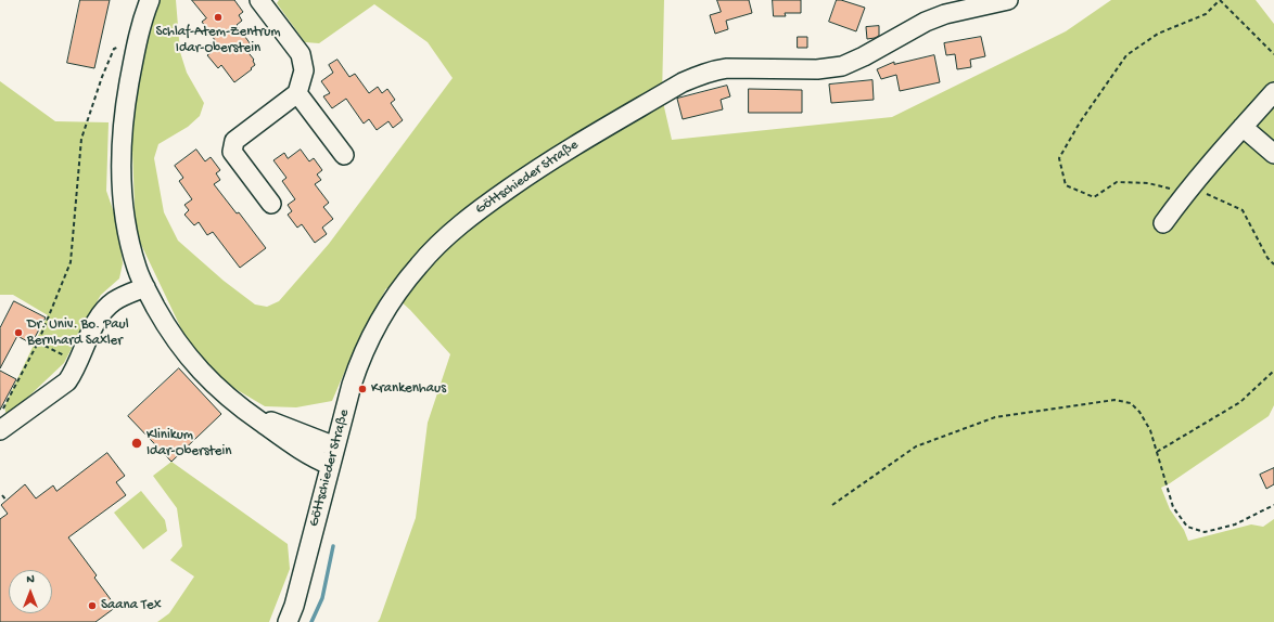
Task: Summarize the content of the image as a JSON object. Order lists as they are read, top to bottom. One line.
{"streets":{"street":["Göttschieder Straße"]},"places":["Schlaf-Atem-Zentrum Idar-Oberstein","Dr. Univ. Bo. Paul Bernhard Saxler","Krankenhaus","Klinikum Idar-Oberstein","Saana Tex"],"north":"top"}
